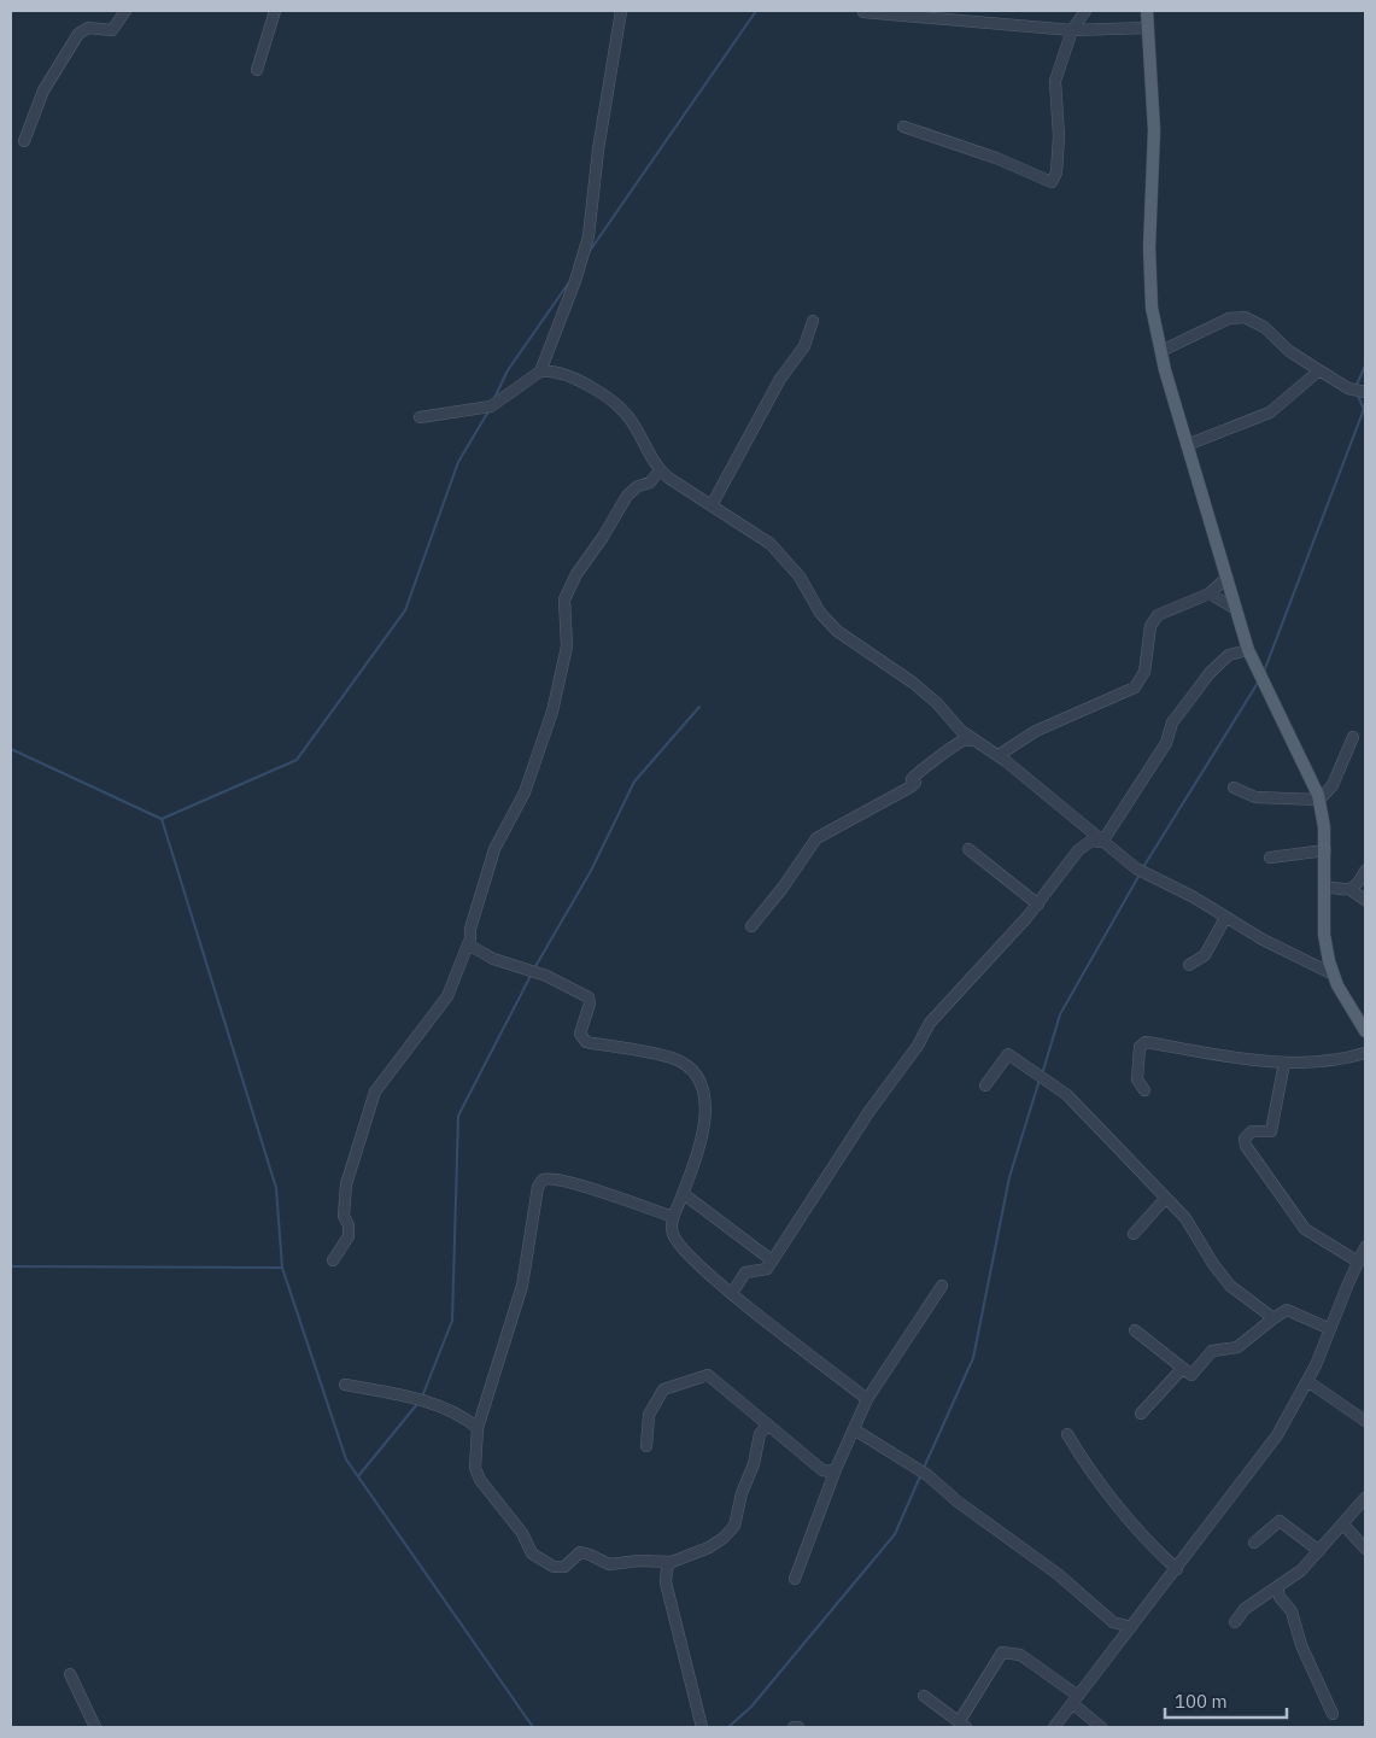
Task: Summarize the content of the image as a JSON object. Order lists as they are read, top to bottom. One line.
{"scale_bar":"100 m"}
